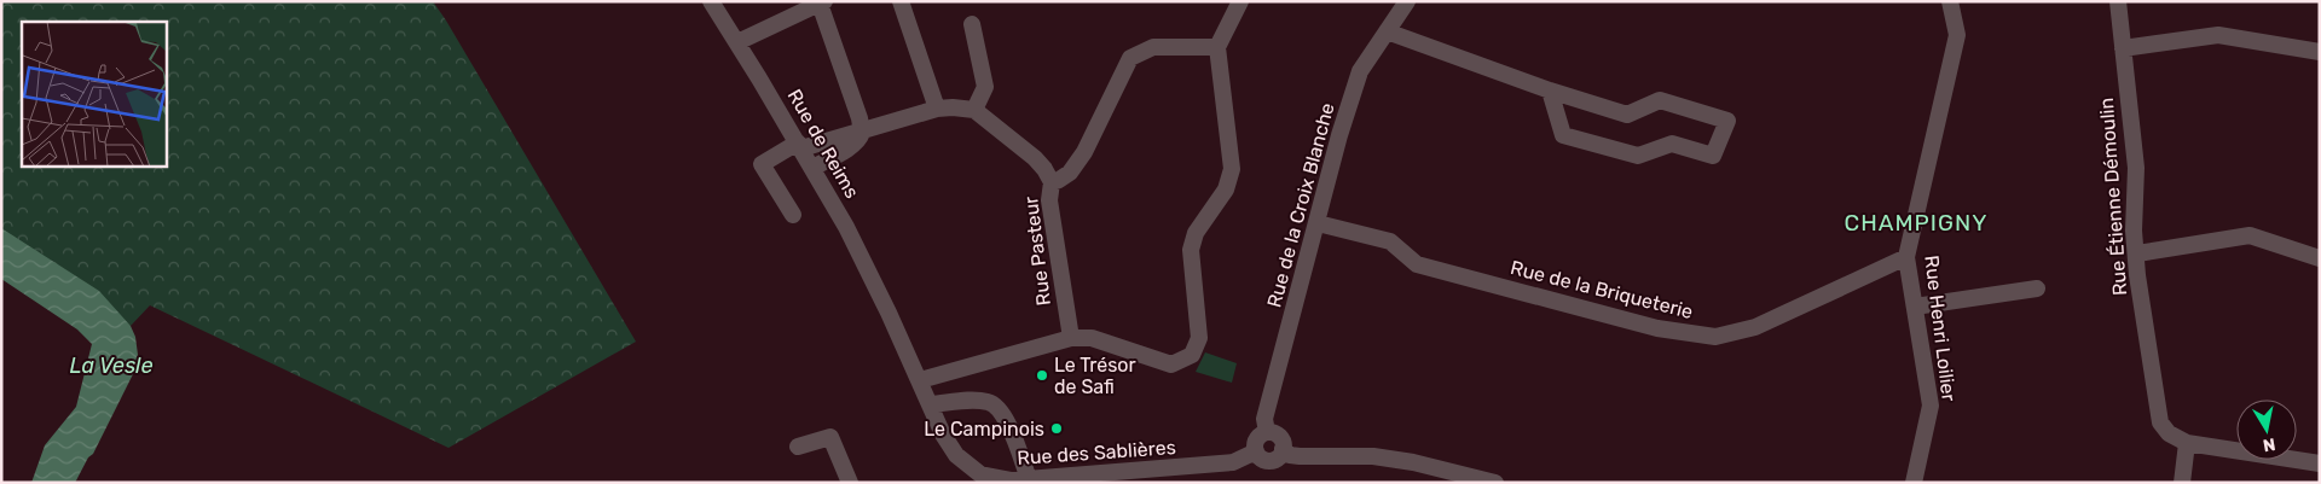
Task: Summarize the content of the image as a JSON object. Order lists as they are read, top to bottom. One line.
{"streets":{"street":["Rue de Reims","Rue Étienne Démoulin","Rue de la Croix Blanche","Rue Pasteur","Rue de la Briqueterie","Rue Henri Loilier","Rue des Sablières"]},"crossings":[["Rue de Reims","Rue des Sablières"],["Rue de la Croix Blanche","Rue de la Briqueterie"],["Rue de la Croix Blanche","Rue des Sablières"],["Rue de la Briqueterie","Rue Henri Loilier"]],"districts":["CHAMPIGNY"],"water":["La Vesle"],"places":["Le Trésor de Safi","Le Campinois"],"north":"bottom"}
